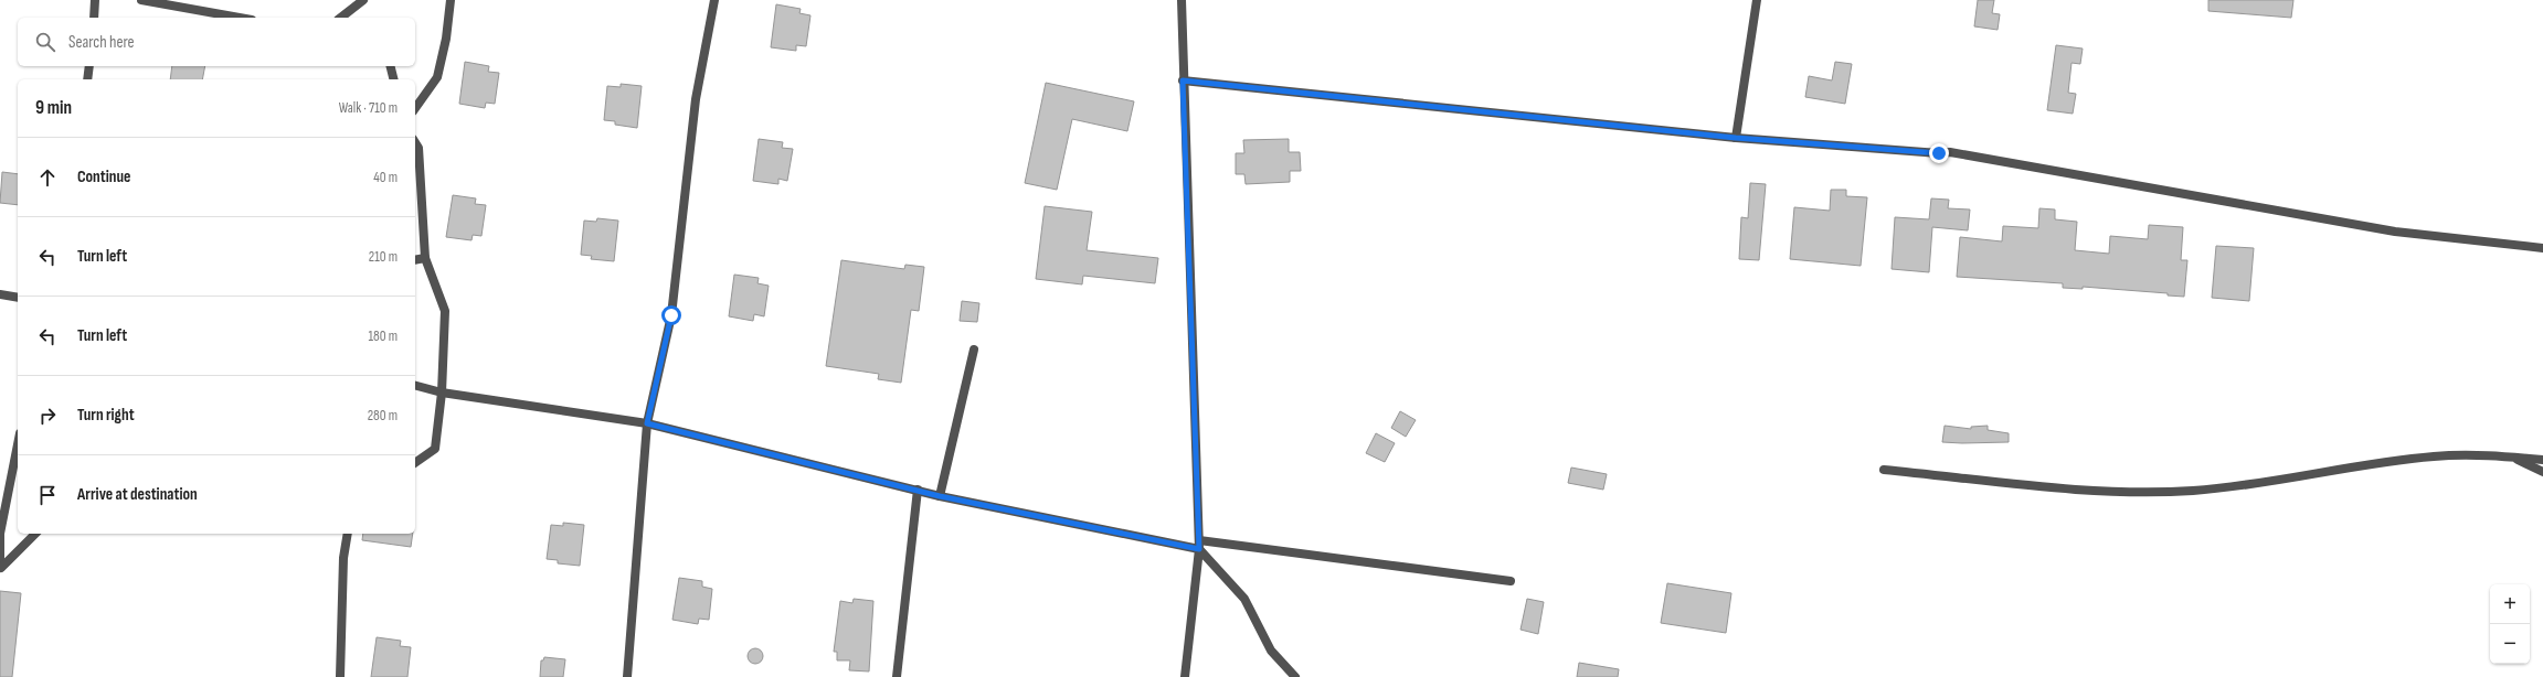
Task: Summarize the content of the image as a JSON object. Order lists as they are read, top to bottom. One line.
{"page":{"search":"Search here","heading":["9 min","Walk · 710 m"],"list":[["Continue","40 m"],["Turn left","210 m"],["Turn left","180 m"],["Turn right","280 m"],"Arrive at destination"],"map_buttons":["+","−"]}}
